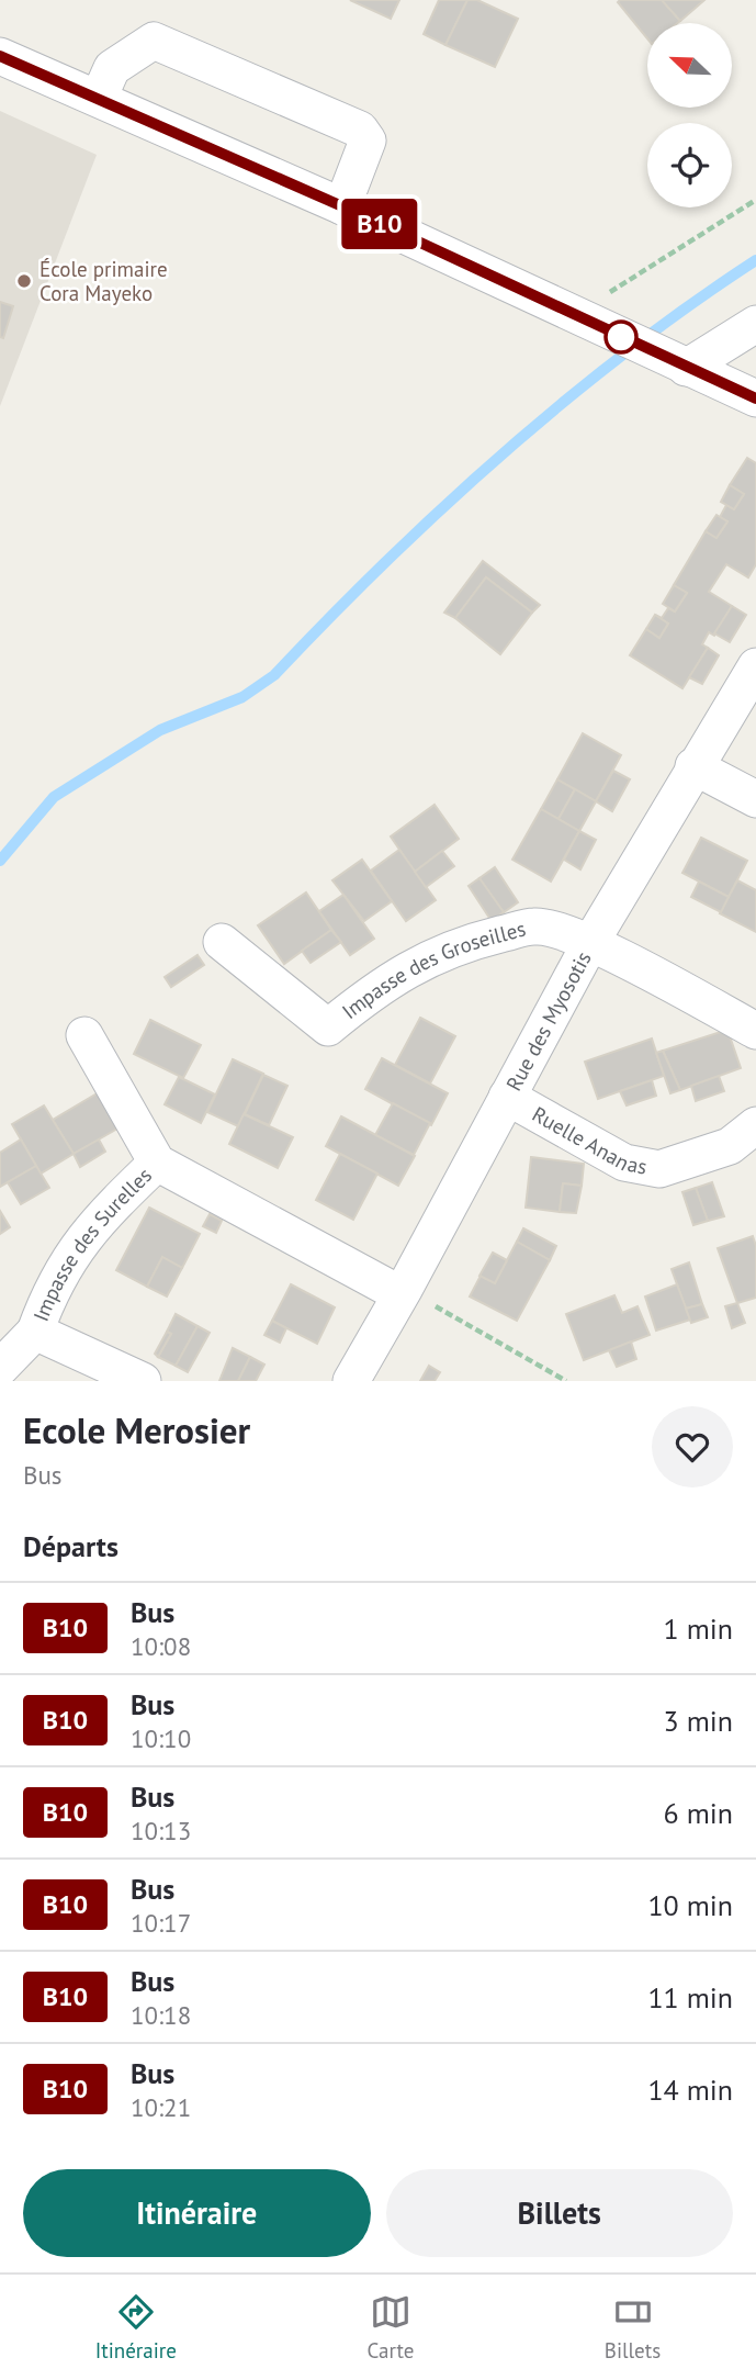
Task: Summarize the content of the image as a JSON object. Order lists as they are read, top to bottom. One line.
{"streets":{"street":["Impasse des Groseilles","Rue des Myosotis","Ruelle Ananas","Impasse des Surelles"]},"crossings":[["Impasse des Groseilles","Rue des Myosotis"],["Rue des Myosotis","Ruelle Ananas"]],"places":["École primaire Cora Mayeko"],"lines":["bus line B10"],"north":"top left","page":{"on_map":"B10","heading":[["Ecole Merosier","Bus"],"Départs"],"list":[{"mark":"B10","name":"Bus","note":"10:08","value":"1 min"},{"mark":"B10","name":"Bus","note":"10:10","value":"3 min"},{"mark":"B10","name":"Bus","note":"10:13","value":"6 min"},{"mark":"B10","name":"Bus","note":"10:17","value":"10 min"},{"mark":"B10","name":"Bus","note":"10:18","value":"11 min"},{"mark":"B10","name":"Bus","note":"10:21","value":"14 min"}],"buttons":["Itinéraire","Billets"],"tabs":["Itinéraire","Carte","Billets"]}}
